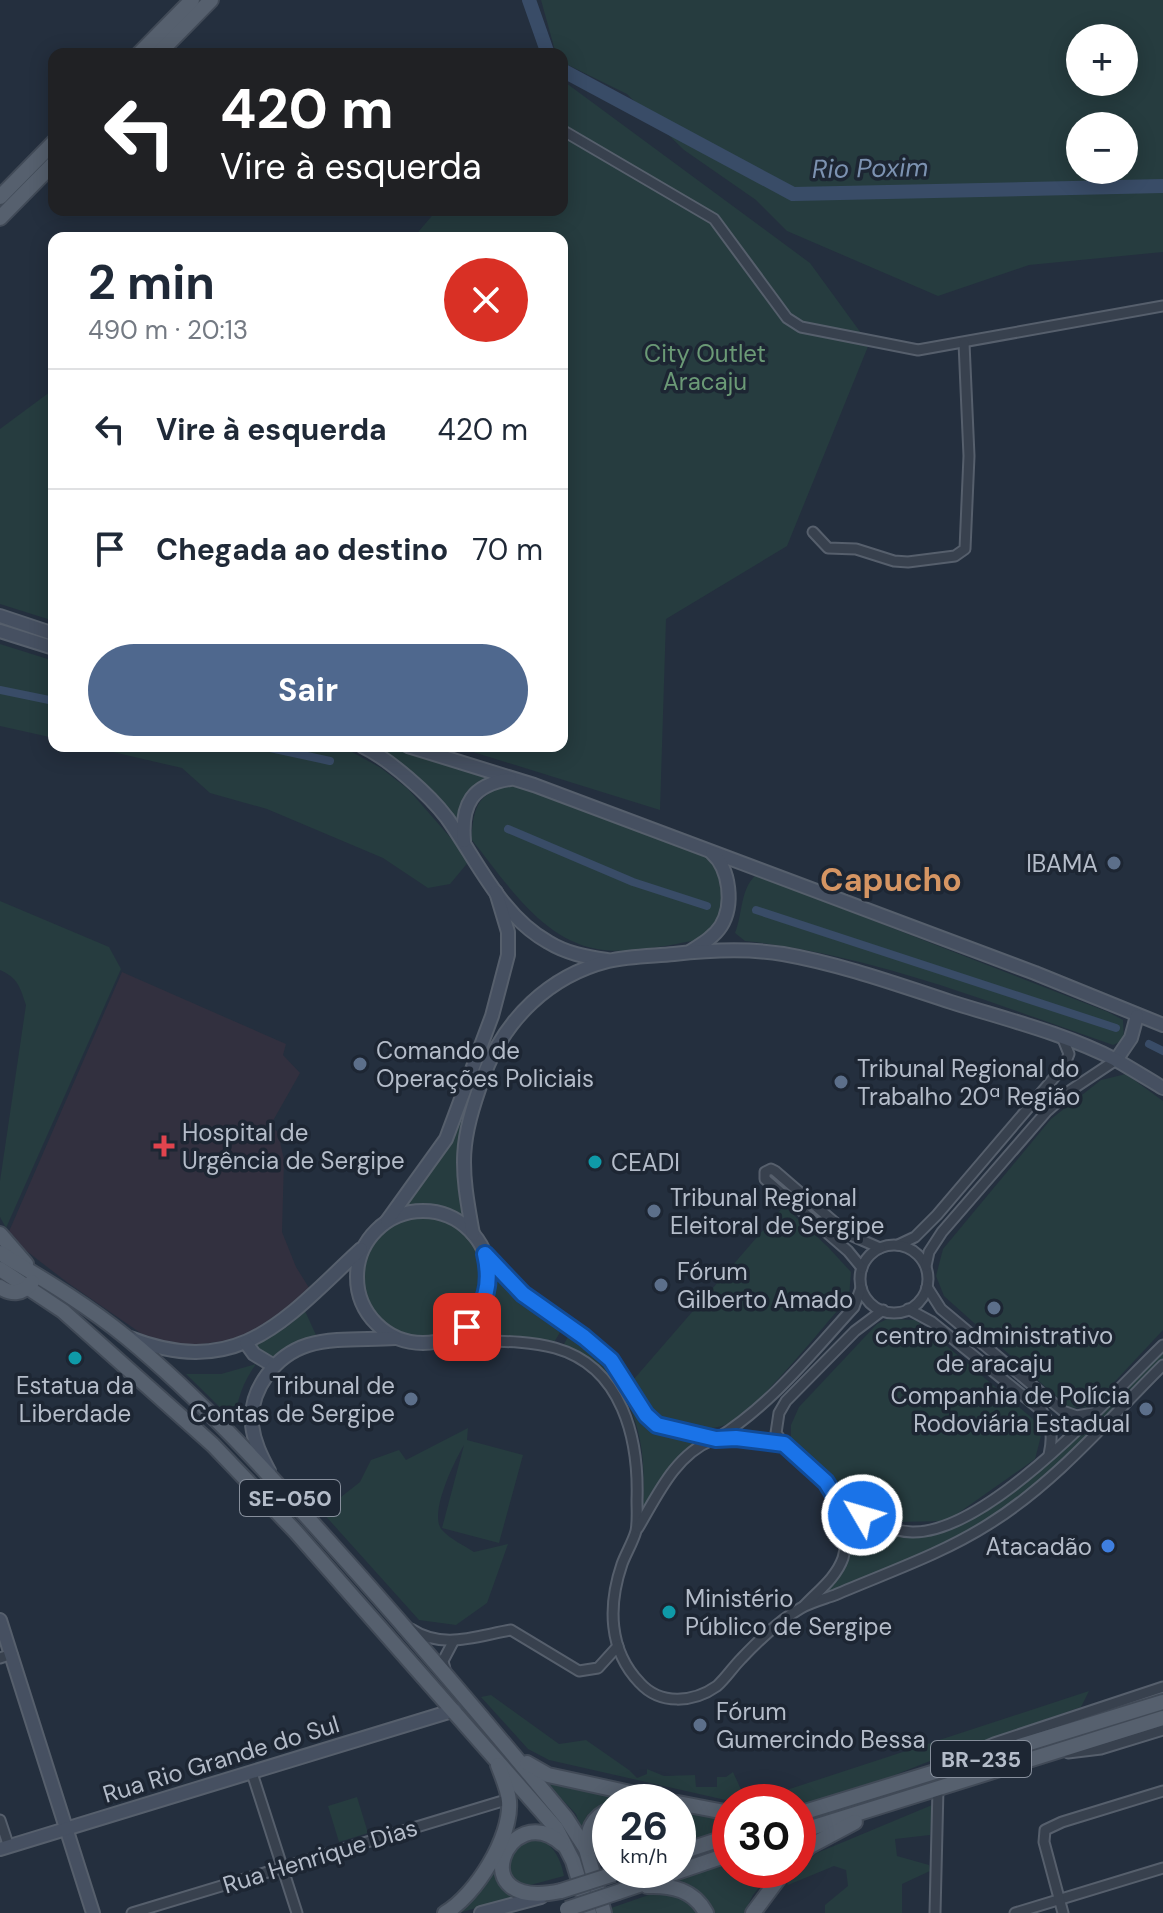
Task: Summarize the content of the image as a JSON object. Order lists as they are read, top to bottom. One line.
{"streets":{"main road":["SE-050","BR-235"],"street":["Rua Rio Grande do Sul","Rua Henrique Dias"]},"crossings":[["SE-050","Rua Rio Grande do Sul"]],"districts":["Capucho"],"water":["Rio Poxim"],"parks":["City Outlet Aracaju"],"places":{"other":["IBAMA","Comando de Operações Policiais","Tribunal Regional do Trabalho 20ª Região","CEADI","Tribunal Regional Eleitoral de Sergipe","Fórum Gilberto Amado","centro administrativo de aracaju","Estatua da Liberdade","Tribunal de Contas de Sergipe","Companhia de Polícia Rodoviária Estadual","Atacadão","Ministério Público de Sergipe","Fórum Gumercindo Bessa"],"health":["Hospital de Urgência de Sergipe"]},"page":{"map_buttons":["+","−"],"turn":["420 m","Vire à esquerda"],"heading":["2 min","490 m · 20:13"],"list":[{"name":"Vire à esquerda","value":"420 m"},{"name":"Chegada ao destino","value":"70 m"}],"buttons":"Sair","speed":"26 km/h","limit":"30"}}
